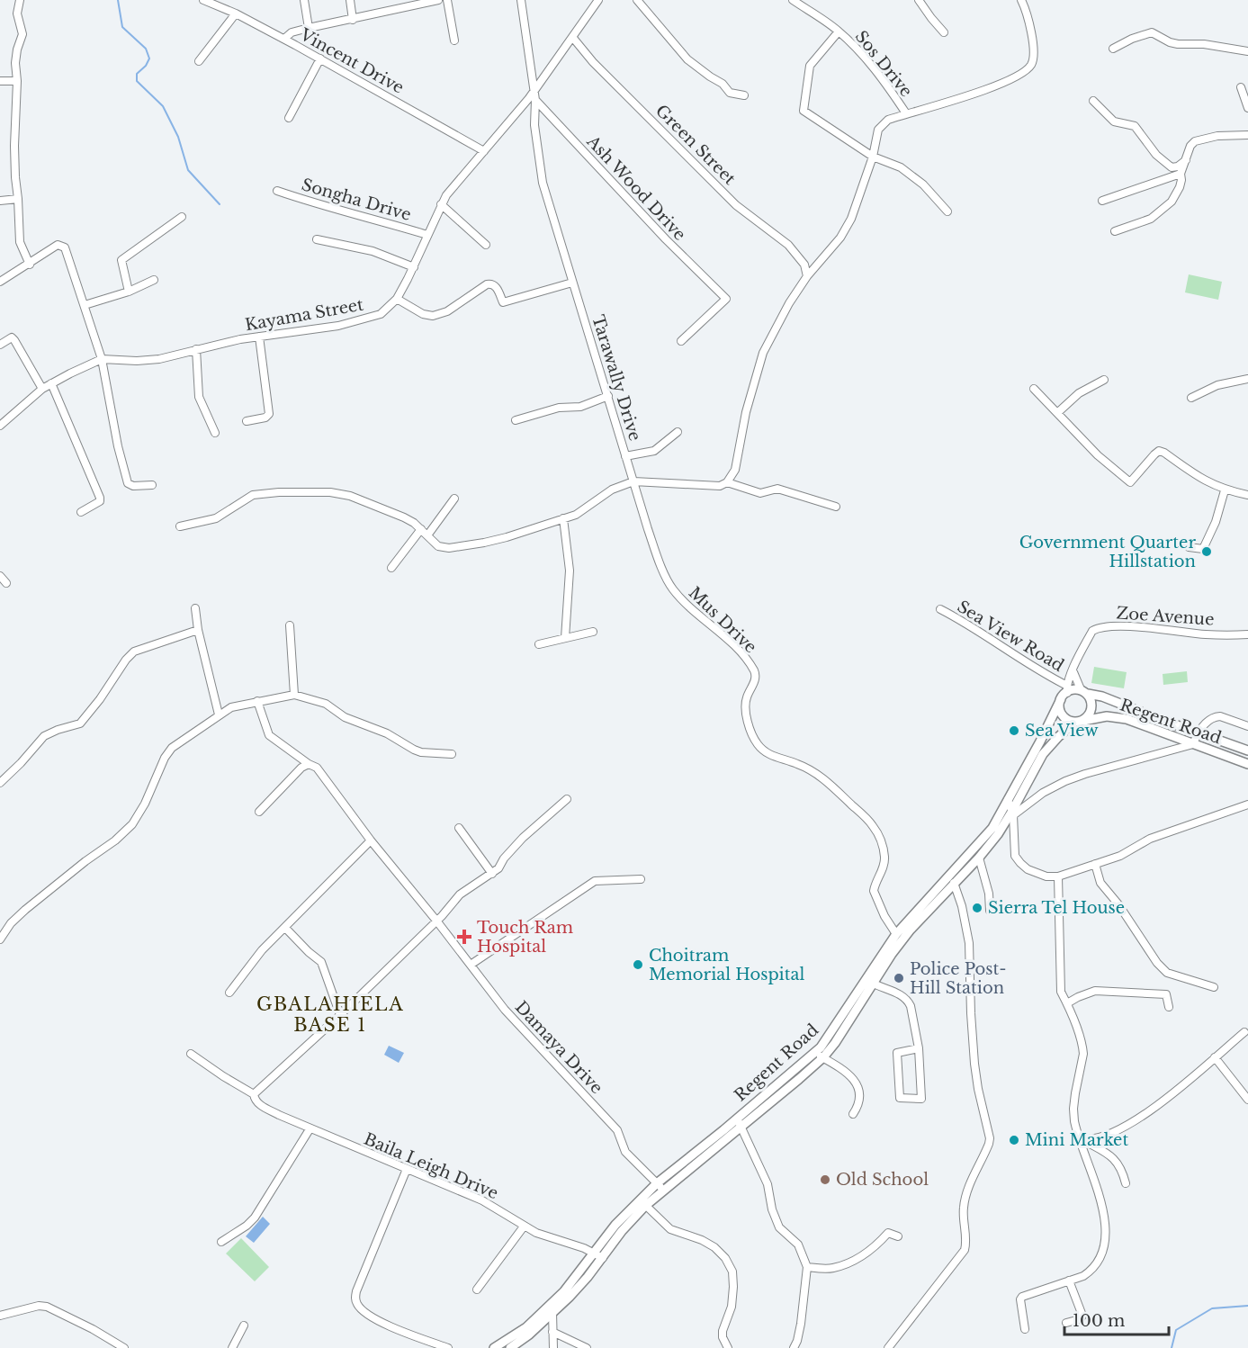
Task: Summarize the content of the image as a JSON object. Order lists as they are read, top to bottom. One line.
{"streets":{"main road":["Regent Road"],"street":["Vincent Drive","Sos Drive","Green Street","Ash Wood Drive","Songha Drive","Kayama Street","Tarawally Drive","Zoe Avenue","Mus Drive","Sea View Road","Damaya Drive","Baila Leigh Drive"]},"crossings":[["Vincent Drive","Kayama Street"],["Ash Wood Drive","Kayama Street"],["Ash Wood Drive","Tarawally Drive"],["Songha Drive","Kayama Street"],["Kayama Street","Tarawally Drive"],["Tarawally Drive","Mus Drive"],["Zoe Avenue","Sea View Road"],["Zoe Avenue","Regent Road"],["Mus Drive","Regent Road"],["Sea View Road","Regent Road"],["Regent Road","Damaya Drive"],["Regent Road","Baila Leigh Drive"]],"districts":["GBALAHIELA BASE 1"],"places":{"other":["Government Quarter Hillstation","Sea View","Sierra Tel House","Choitram Memorial Hospital","Police Post- Hill Station","Mini Market","Old School"],"health":["Touch Ram Hospital"]},"scale_bar":"100 m"}
